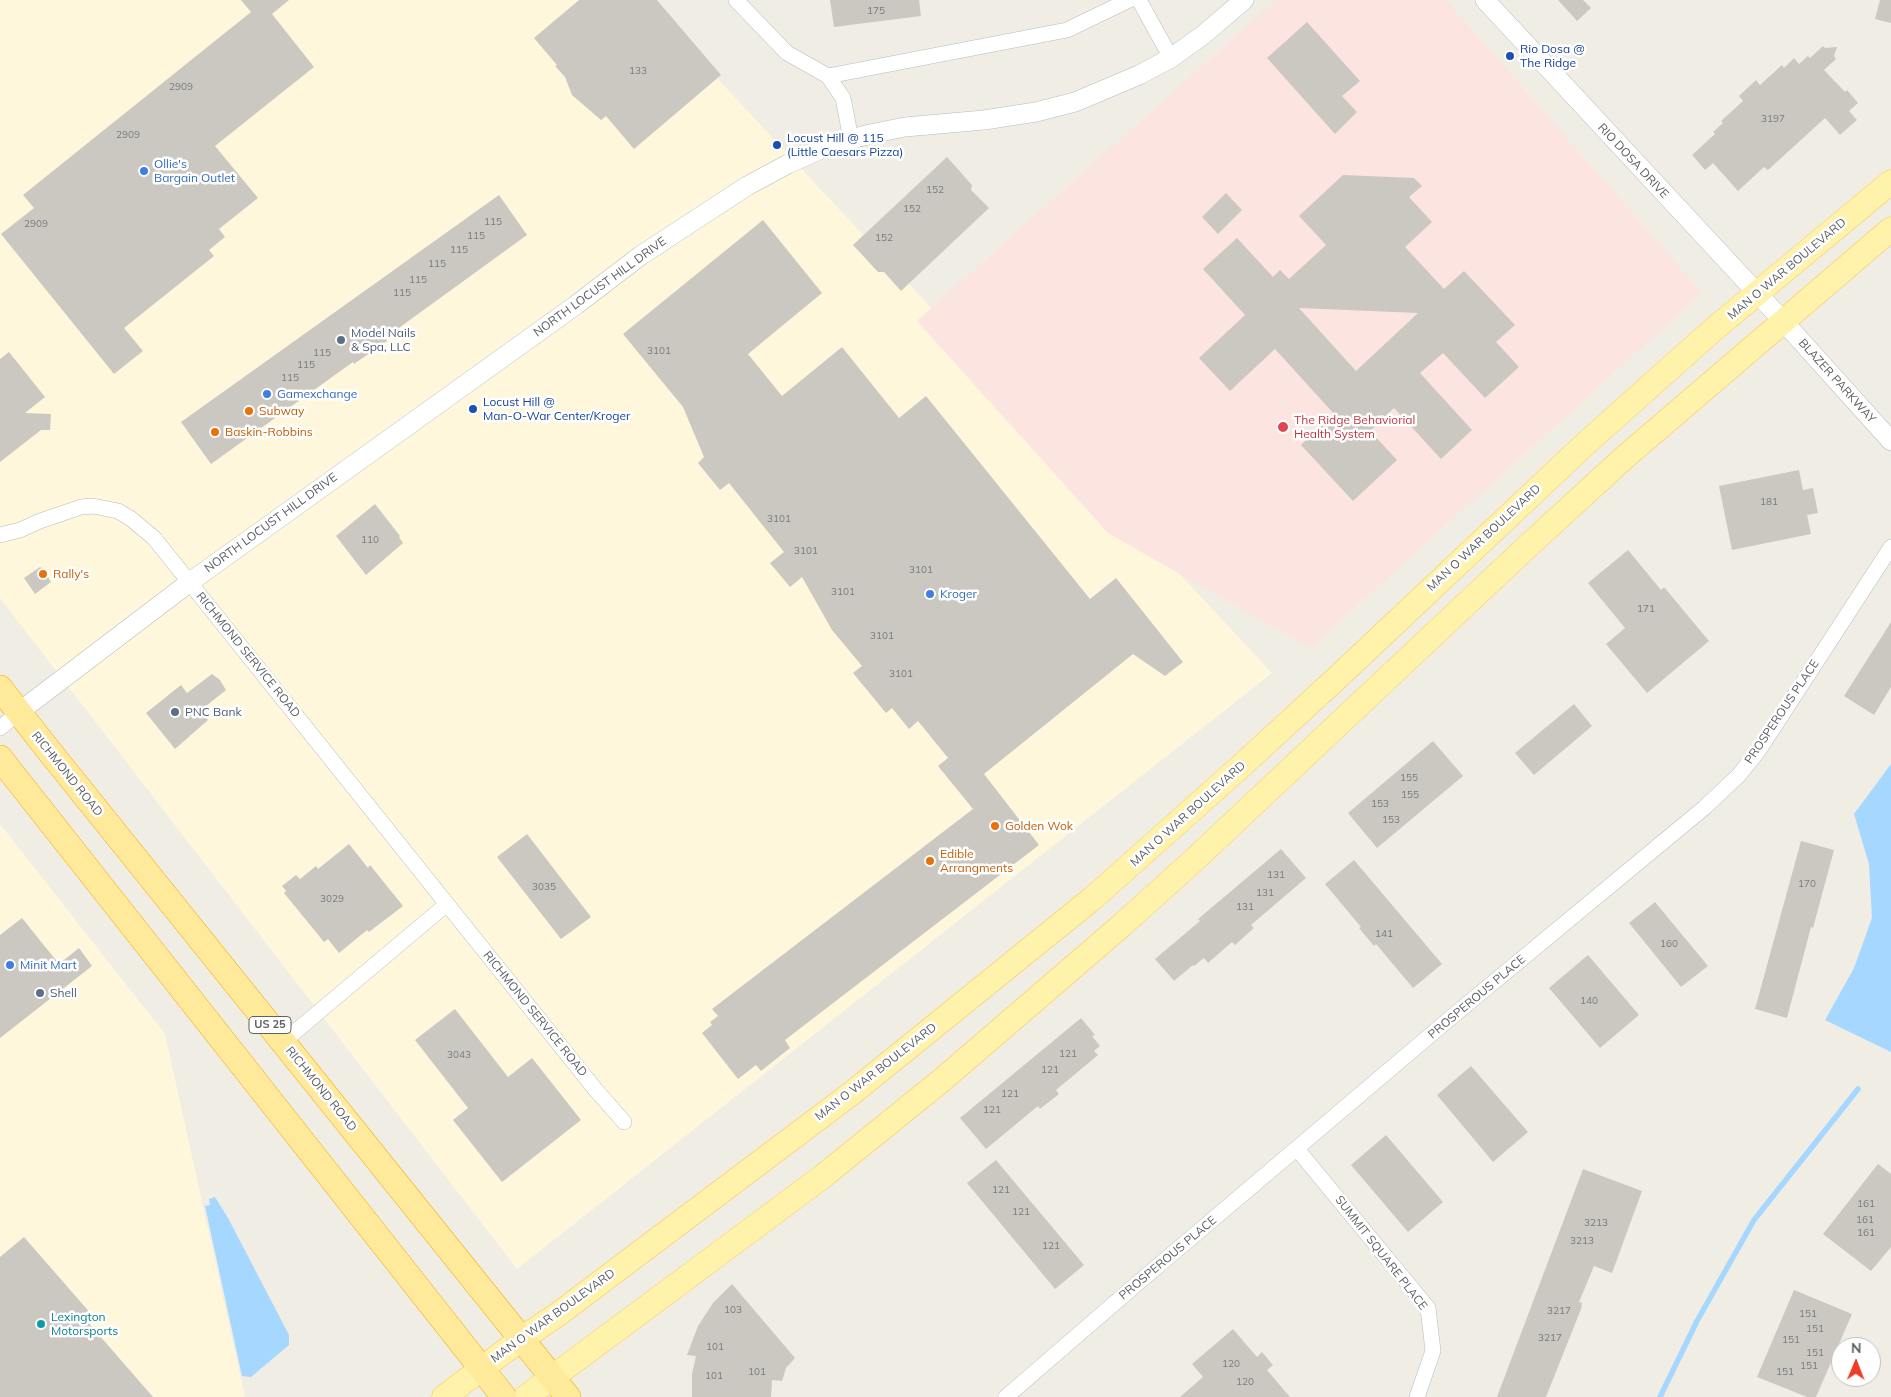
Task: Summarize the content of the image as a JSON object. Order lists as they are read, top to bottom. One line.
{"streets":{"highway":["RICHMOND ROAD","US 25"],"main road":["MAN O WAR BOULEVARD"],"street":["RIO DOSA DRIVE","NORTH LOCUST HILL DRIVE","BLAZER PARKWAY","RICHMOND SERVICE ROAD","PROSPEROUS PLACE","SUMMIT SQUARE PLACE"]},"crossings":[["RIO DOSA DRIVE","MAN O WAR BOULEVARD"],["RIO DOSA DRIVE","BLAZER PARKWAY"],["MAN O WAR BOULEVARD","RICHMOND ROAD"],["NORTH LOCUST HILL DRIVE","RICHMOND SERVICE ROAD"],["NORTH LOCUST HILL DRIVE","RICHMOND ROAD"],["PROSPEROUS PLACE","SUMMIT SQUARE PLACE"]],"places":["Rio Dosa @ The Ridge","Locust Hill @ 115 (Little Caesars Pizza)","Ollie's Bargain Outlet","Model Nails & Spa, LLC","Gamexchange","Locust Hill @ Man-O-War Center/Kroger","Subway","The Ridge Behaviorial Health System","Baskin-Robbins","Rally's","Kroger","PNC Bank","Golden Wok","Edible Arrangments","Minit Mart","Shell","Lexington Motorsports"],"house_numbers":["175","133","2909","3197","2909","152","152","115","2909","115","152","115","115","115","115","3101","115","115","115","181","3101","110","3101","3101","3101","171","3101","3101","155","155","153","153","131","170","3035","131","3029","131","141","160","140","121","3043","121","121","121","121","161","121","161","3213","161","3213","121","103","3217","151","151","3217","151","101","151","120","151","101","151","101","120"],"north":"top"}
